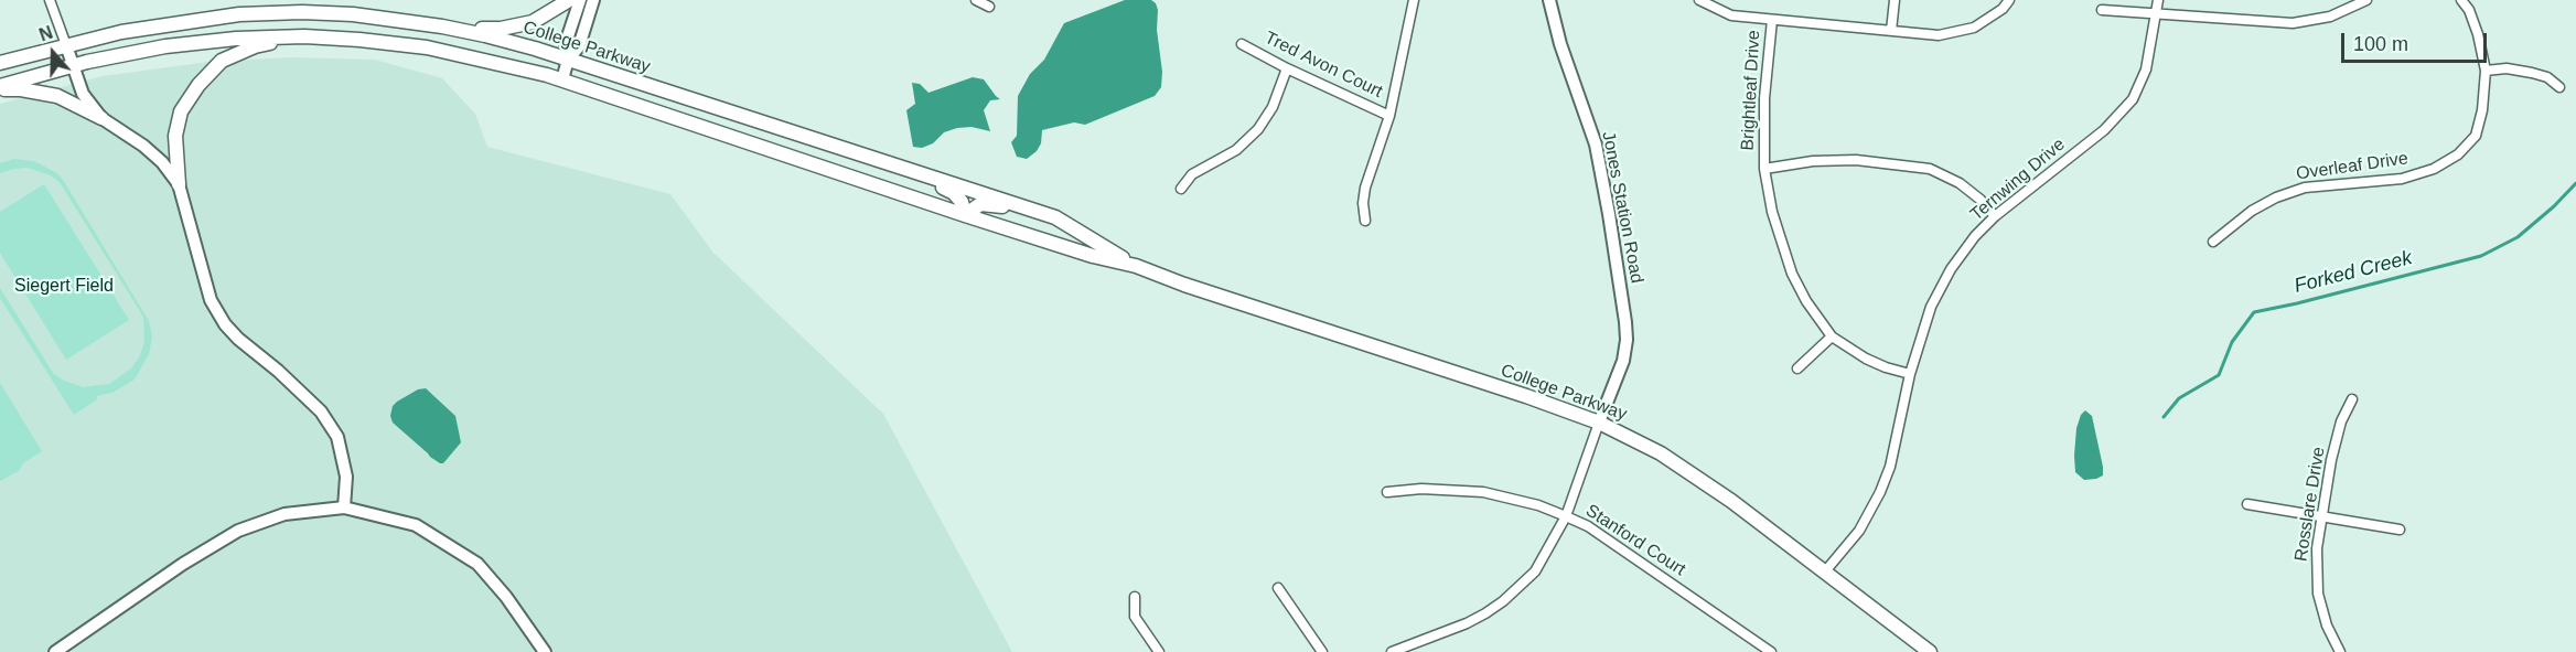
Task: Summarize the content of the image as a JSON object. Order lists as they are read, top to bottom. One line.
{"streets":{"main road":["College Parkway"],"street":["Tred Avon Court","Brightleaf Drive","Overleaf Drive","Ternwing Drive","Jones Station Road","Rosslare Drive","Stanford Court"]},"crossings":[["College Parkway","Ternwing Drive"],["College Parkway","Jones Station Road"],["Brightleaf Drive","Ternwing Drive"]],"water":["Forked Creek"],"parks":["Siegert Field"],"scale_bar":"100 m","north":"top"}
